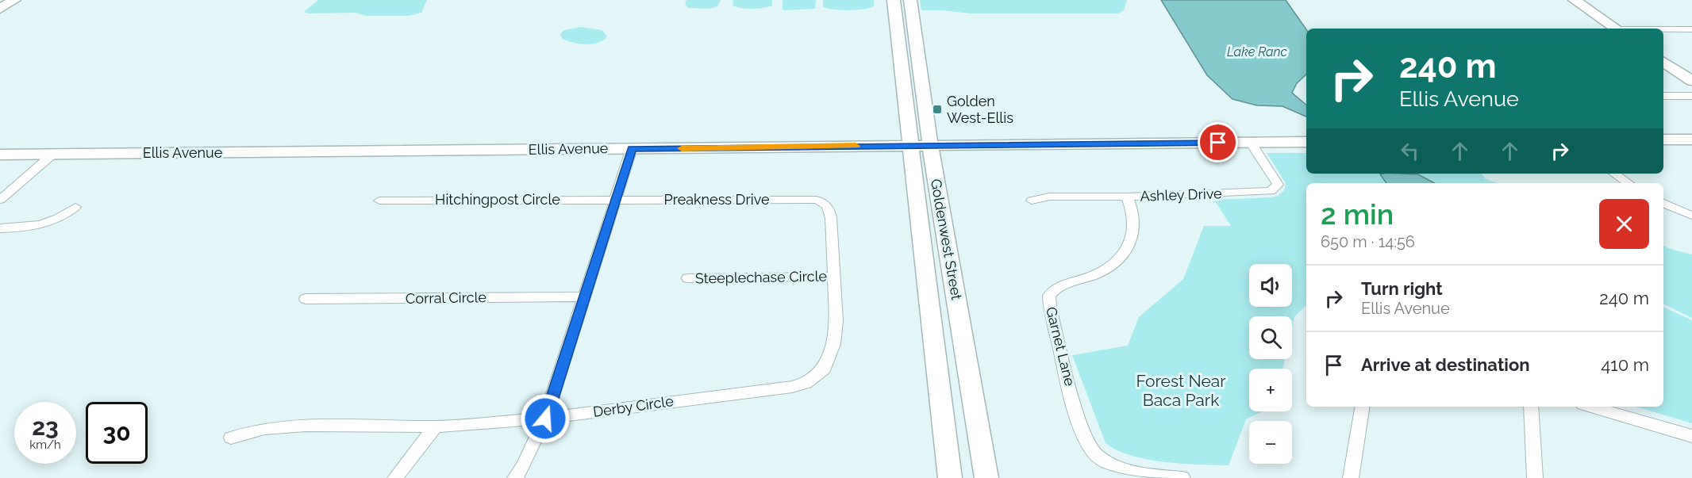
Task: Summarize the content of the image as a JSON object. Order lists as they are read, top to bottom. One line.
{"streets":{"main road":["Ellis Avenue","Goldenwest Street"],"street":["Ashley Drive","Hitchingpost Circle","Preakness Drive","Steeplechase Circle","Corral Circle","Garnet Lane","Derby Circle"]},"crossings":[["Ellis Avenue","Ashley Drive"],["Ellis Avenue","Goldenwest Street"],["Ashley Drive","Garnet Lane"],["Hitchingpost Circle","Preakness Drive"],["Preakness Drive","Derby Circle"],["Steeplechase Circle","Derby Circle"]],"water":["Lake Ranc"],"parks":["Forest Near Baca Park"],"places":{"transit":["Golden West-Ellis"]},"page":{"turn":["240 m","Ellis Avenue"],"heading":["2 min","650 m · 14:56"],"map_buttons":["+","−"],"list":[{"name":"Turn right","note":"Ellis Avenue","value":"240 m"},{"name":"Arrive at destination","value":"410 m"}],"speed":"23 km/h","limit":"30"}}
